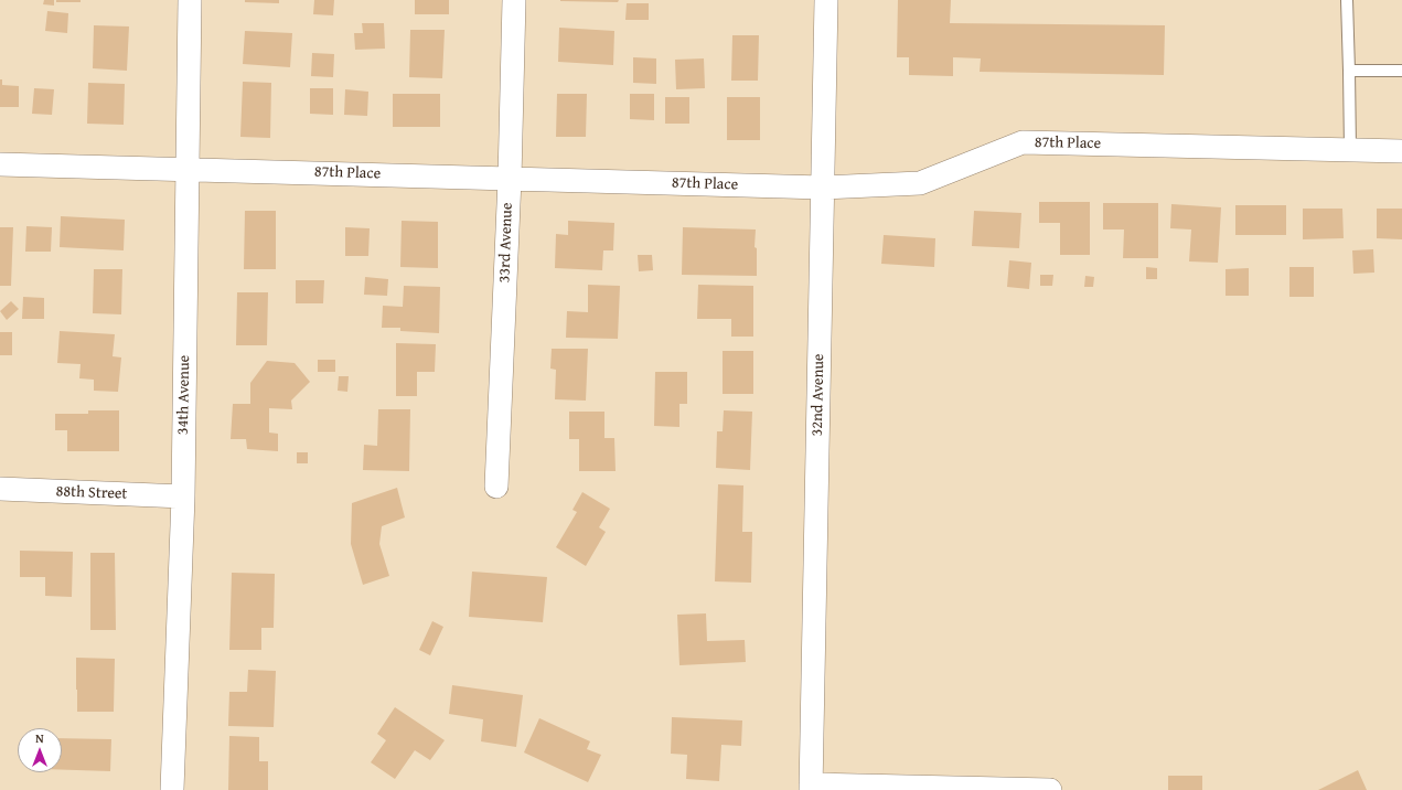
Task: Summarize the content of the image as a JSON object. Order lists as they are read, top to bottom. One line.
{"streets":{"street":["87th Place","33rd Avenue","34th Avenue","32nd Avenue","88th Street"]},"crossings":[["87th Place","33rd Avenue"],["87th Place","34th Avenue"],["87th Place","32nd Avenue"],["34th Avenue","88th Street"]],"north":"top"}
